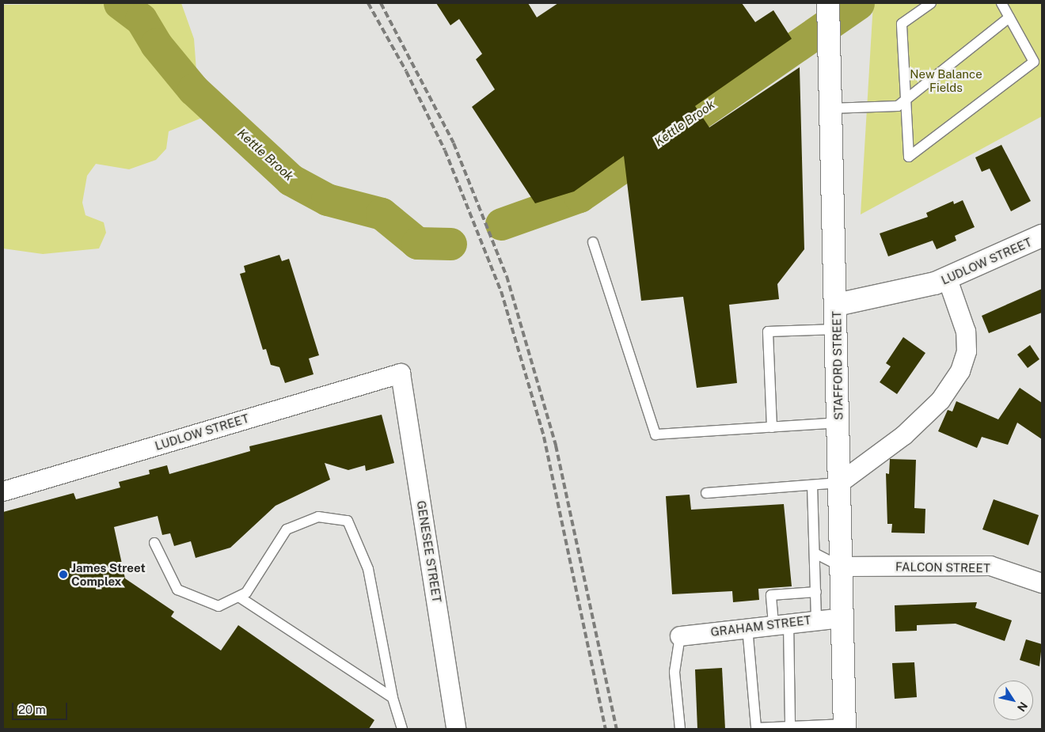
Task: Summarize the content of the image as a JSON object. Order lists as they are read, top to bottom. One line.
{"streets":{"main road":["LUDLOW STREET","STAFFORD STREET"],"street":["GENESEE STREET","FALCON STREET","GRAHAM STREET"]},"crossings":[["LUDLOW STREET","STAFFORD STREET"],["LUDLOW STREET","GENESEE STREET"],["STAFFORD STREET","FALCON STREET"],["STAFFORD STREET","GRAHAM STREET"]],"water":["Kettle Brook"],"parks":["New Balance Fields"],"places":["James Street Complex"],"scale_bar":"20 m","north":"bottom right"}
